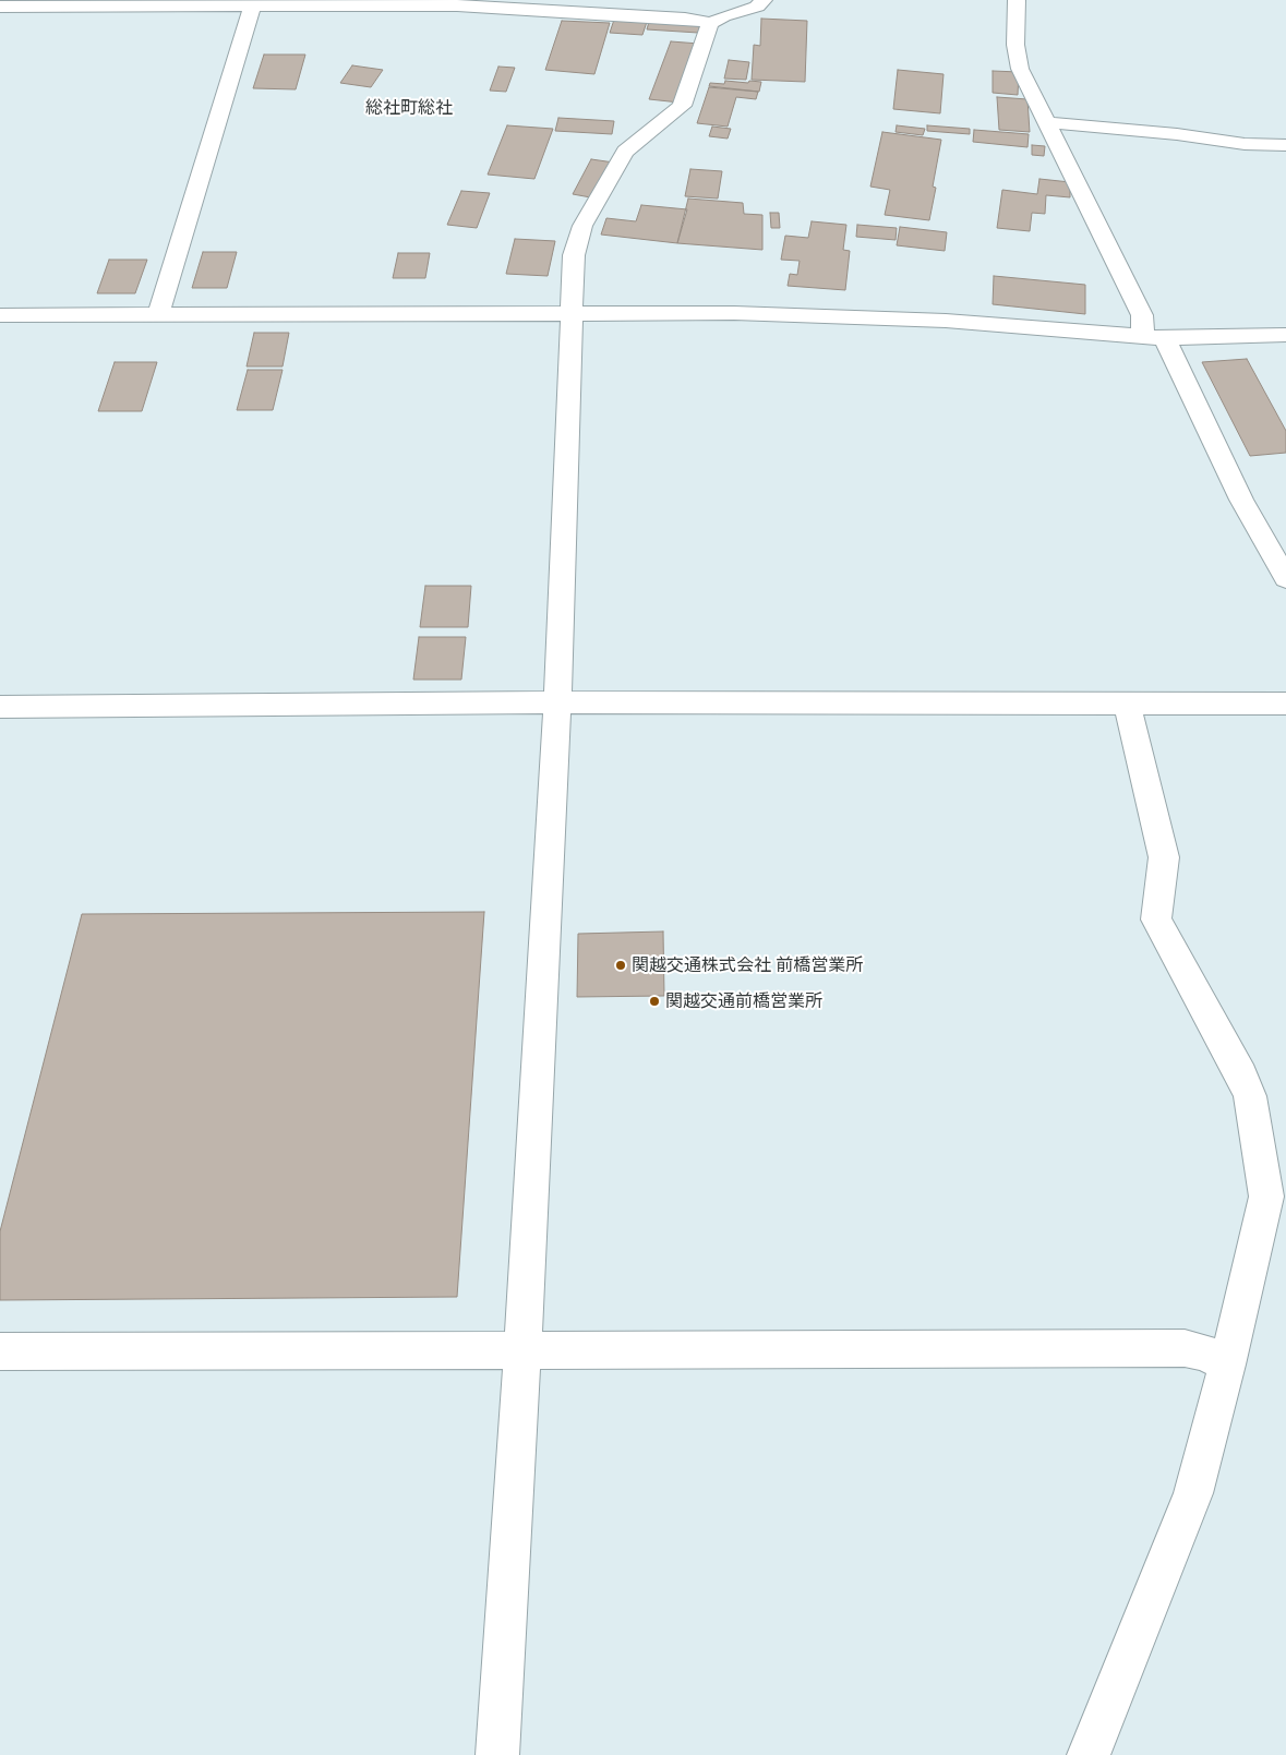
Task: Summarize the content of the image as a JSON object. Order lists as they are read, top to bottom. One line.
{"districts":["総社町総社"],"places":["関越交通株式会社 前橋営業所","関越交通前橋営業所"]}
